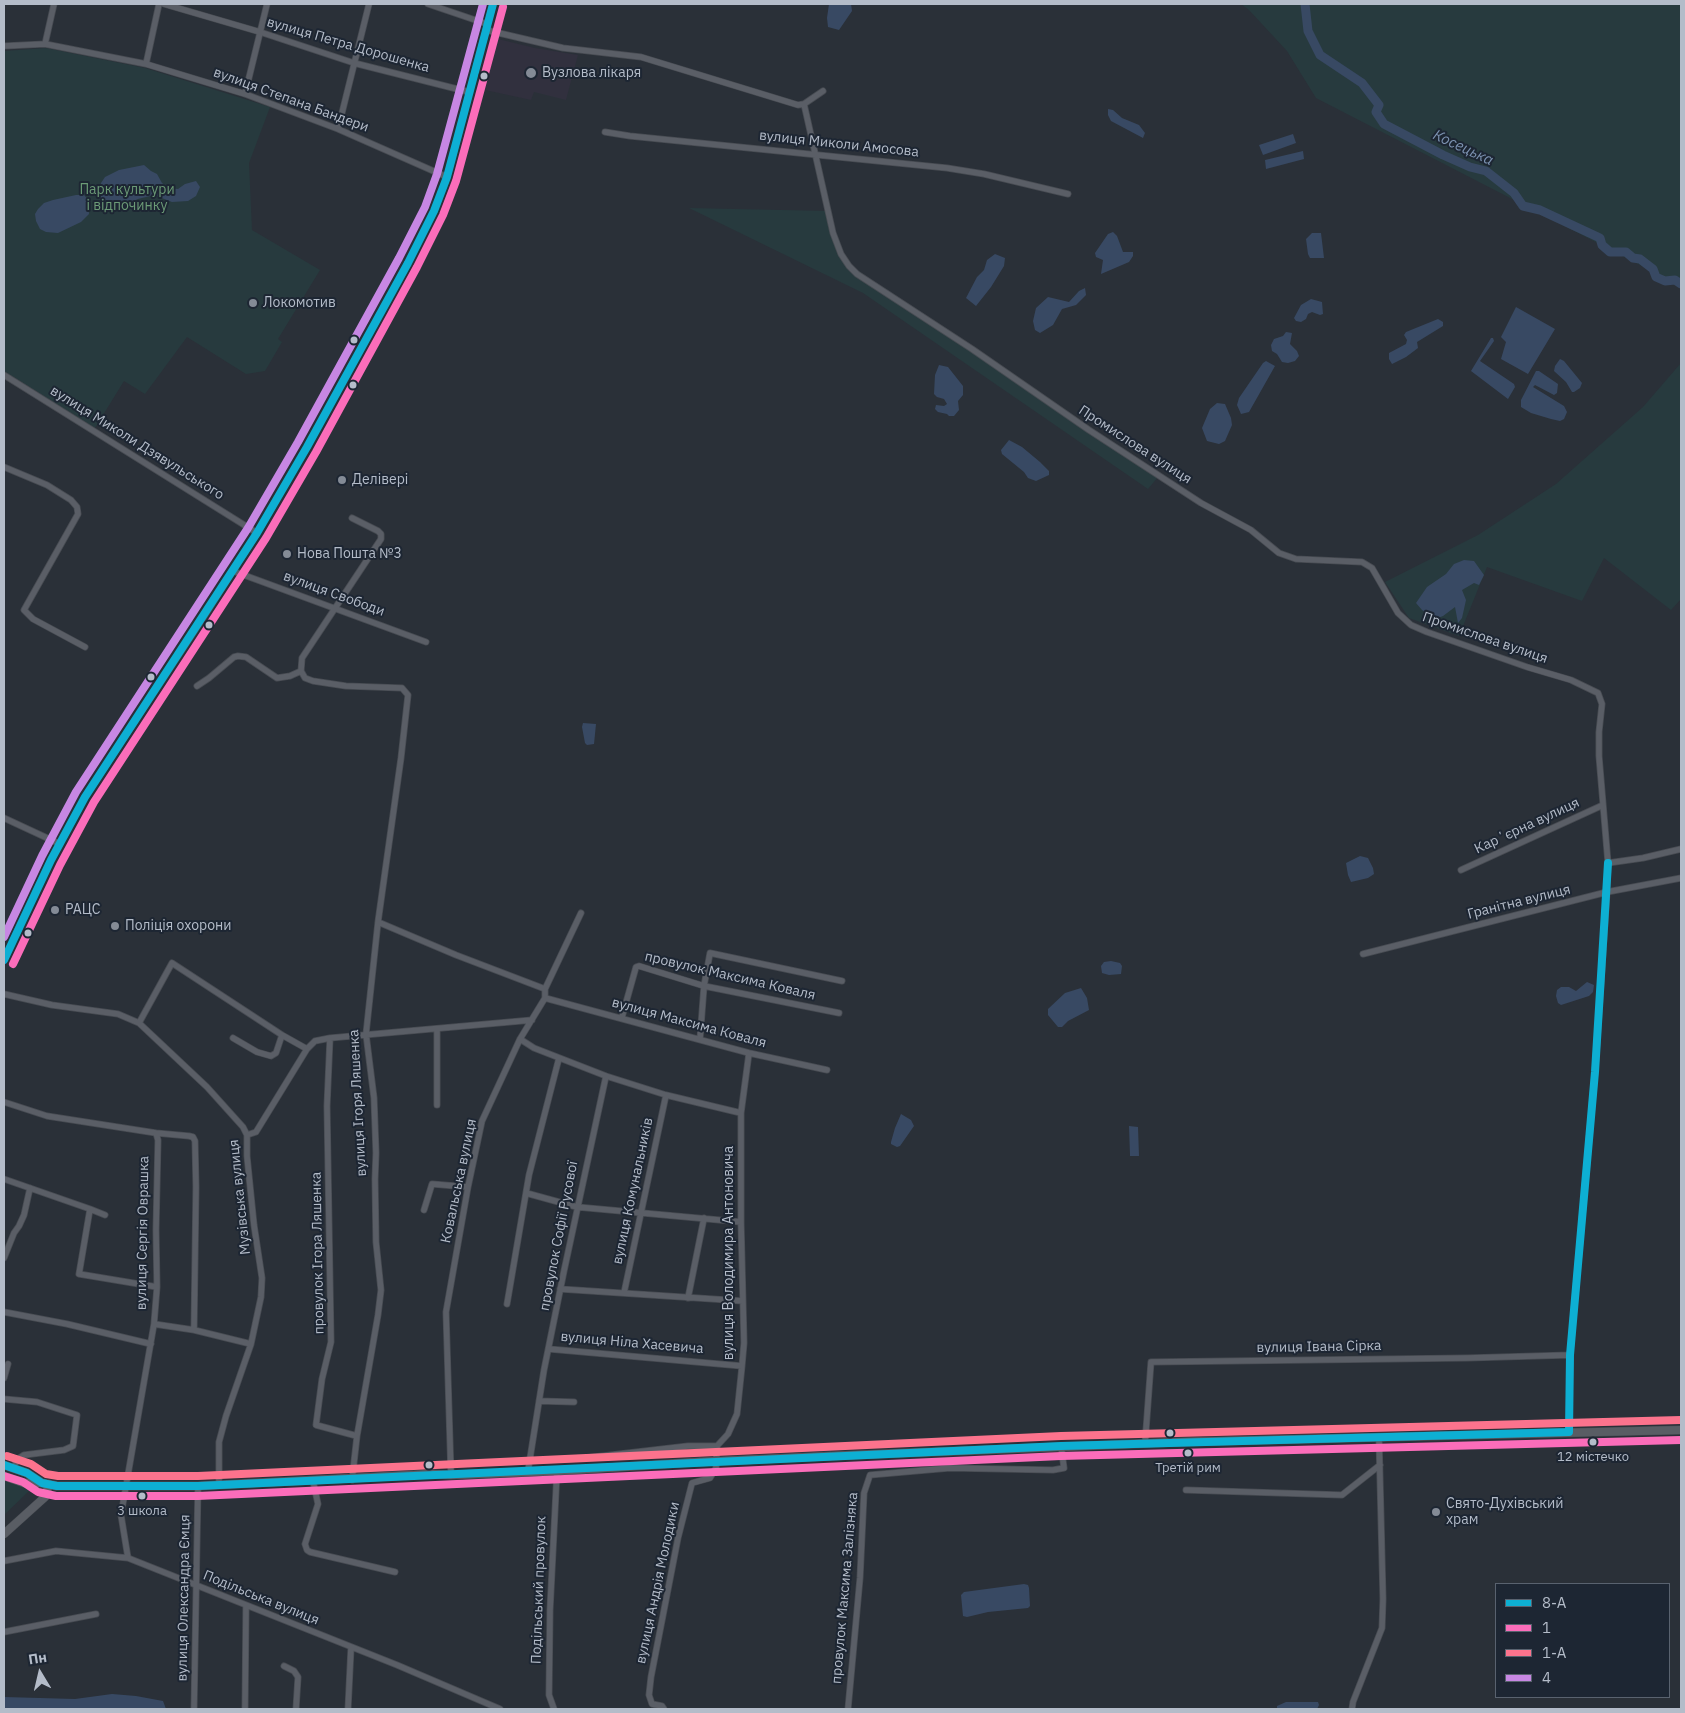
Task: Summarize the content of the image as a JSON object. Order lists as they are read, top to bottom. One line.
{"streets":{"street":["вулиця Петра Дорошенка","вулиця Степана Бандери","вулиця Миколи Амосова","вулиця Миколи Дзявульського","Промислова вулиця","вулиця Свободи","Карʼєрна вулиця","Гранітна вулиця","провулок Максима Коваля","вулиця Максима Коваля","вулиця Ігоря Ляшенка","Ковальська вулиця","вулиця Комунальників","Музівська вулиця","вулиця Сергія Оврашка","провулок Софії Русової","провулок Ігора Ляшенка","вулиця Володимира Антоновича","вулиця Ніла Хасевича","вулиця Івана Сірка","вулиця Андрія Молодики","провулок Максима Залізняка","Подільський провулок","вулиця Олександра Ємця","Подільська вулиця"]},"crossings":[["вулиця Миколи Амосова","Промислова вулиця"],["Промислова вулиця","Карʼєрна вулиця"],["Промислова вулиця","Гранітна вулиця"],["Промислова вулиця","вулиця Івана Сірка"],["провулок Максима Коваля","вулиця Максима Коваля"],["вулиця Максима Коваля","Ковальська вулиця"],["вулиця Максима Коваля","вулиця Володимира Антоновича"],["вулиця Ігоря Ляшенка","провулок Ігора Ляшенка"],["вулиця Сергія Оврашка","Подільська вулиця"],["провулок Софії Русової","вулиця Ніла Хасевича"],["вулиця Володимира Антоновича","вулиця Ніла Хасевича"],["вулиця Володимира Антоновича","вулиця Андрія Молодики"],["вулиця Олександра Ємця","Подільська вулиця"]],"water":["Косецька"],"parks":["Парк культури і відпочинку"],"places":["Вузлова лікаря","Локомотив","Делівері","Нова Пошта №3","РАЦС","Поліція охорони","12 містечко","Третій рим","3 школа","Свято-Духівський храм"],"lines":["transit line 8-А","transit line 4","transit line 1","transit line 1-А"],"legend":["8-А","1","1-А","4"],"north":"top"}
